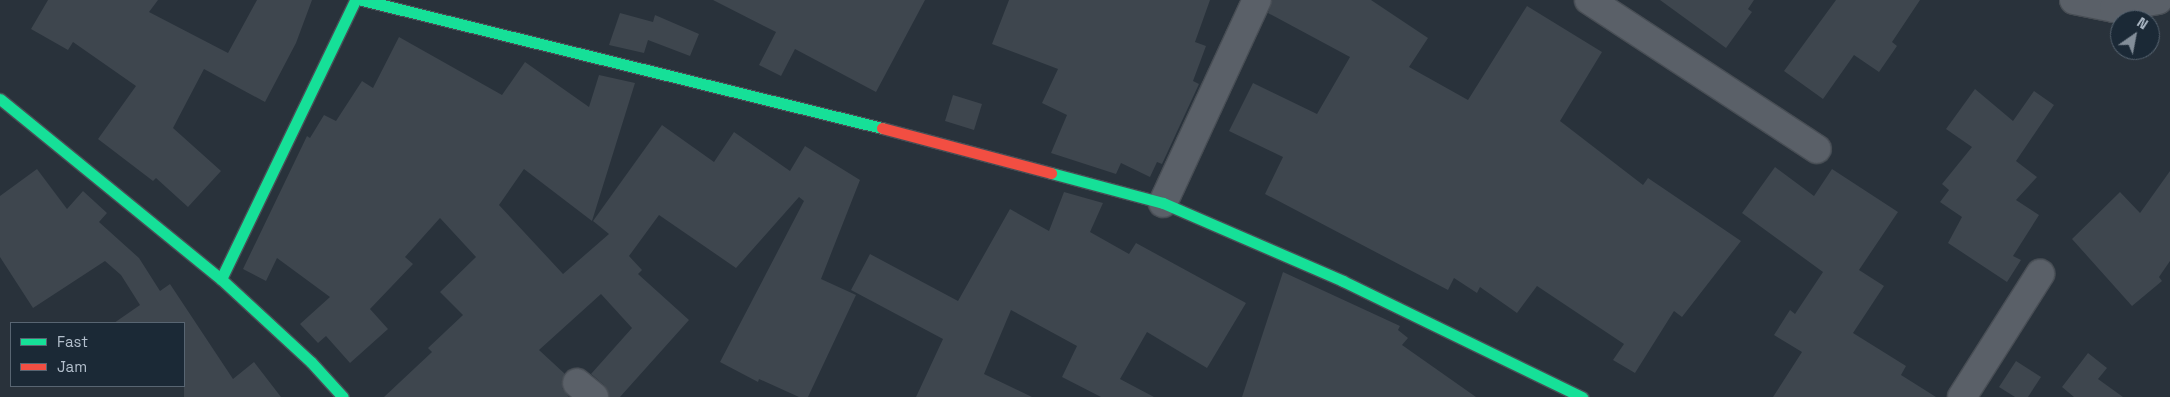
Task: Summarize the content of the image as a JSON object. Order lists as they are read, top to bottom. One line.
{"legend":["Fast","Jam"],"north":"top right"}
